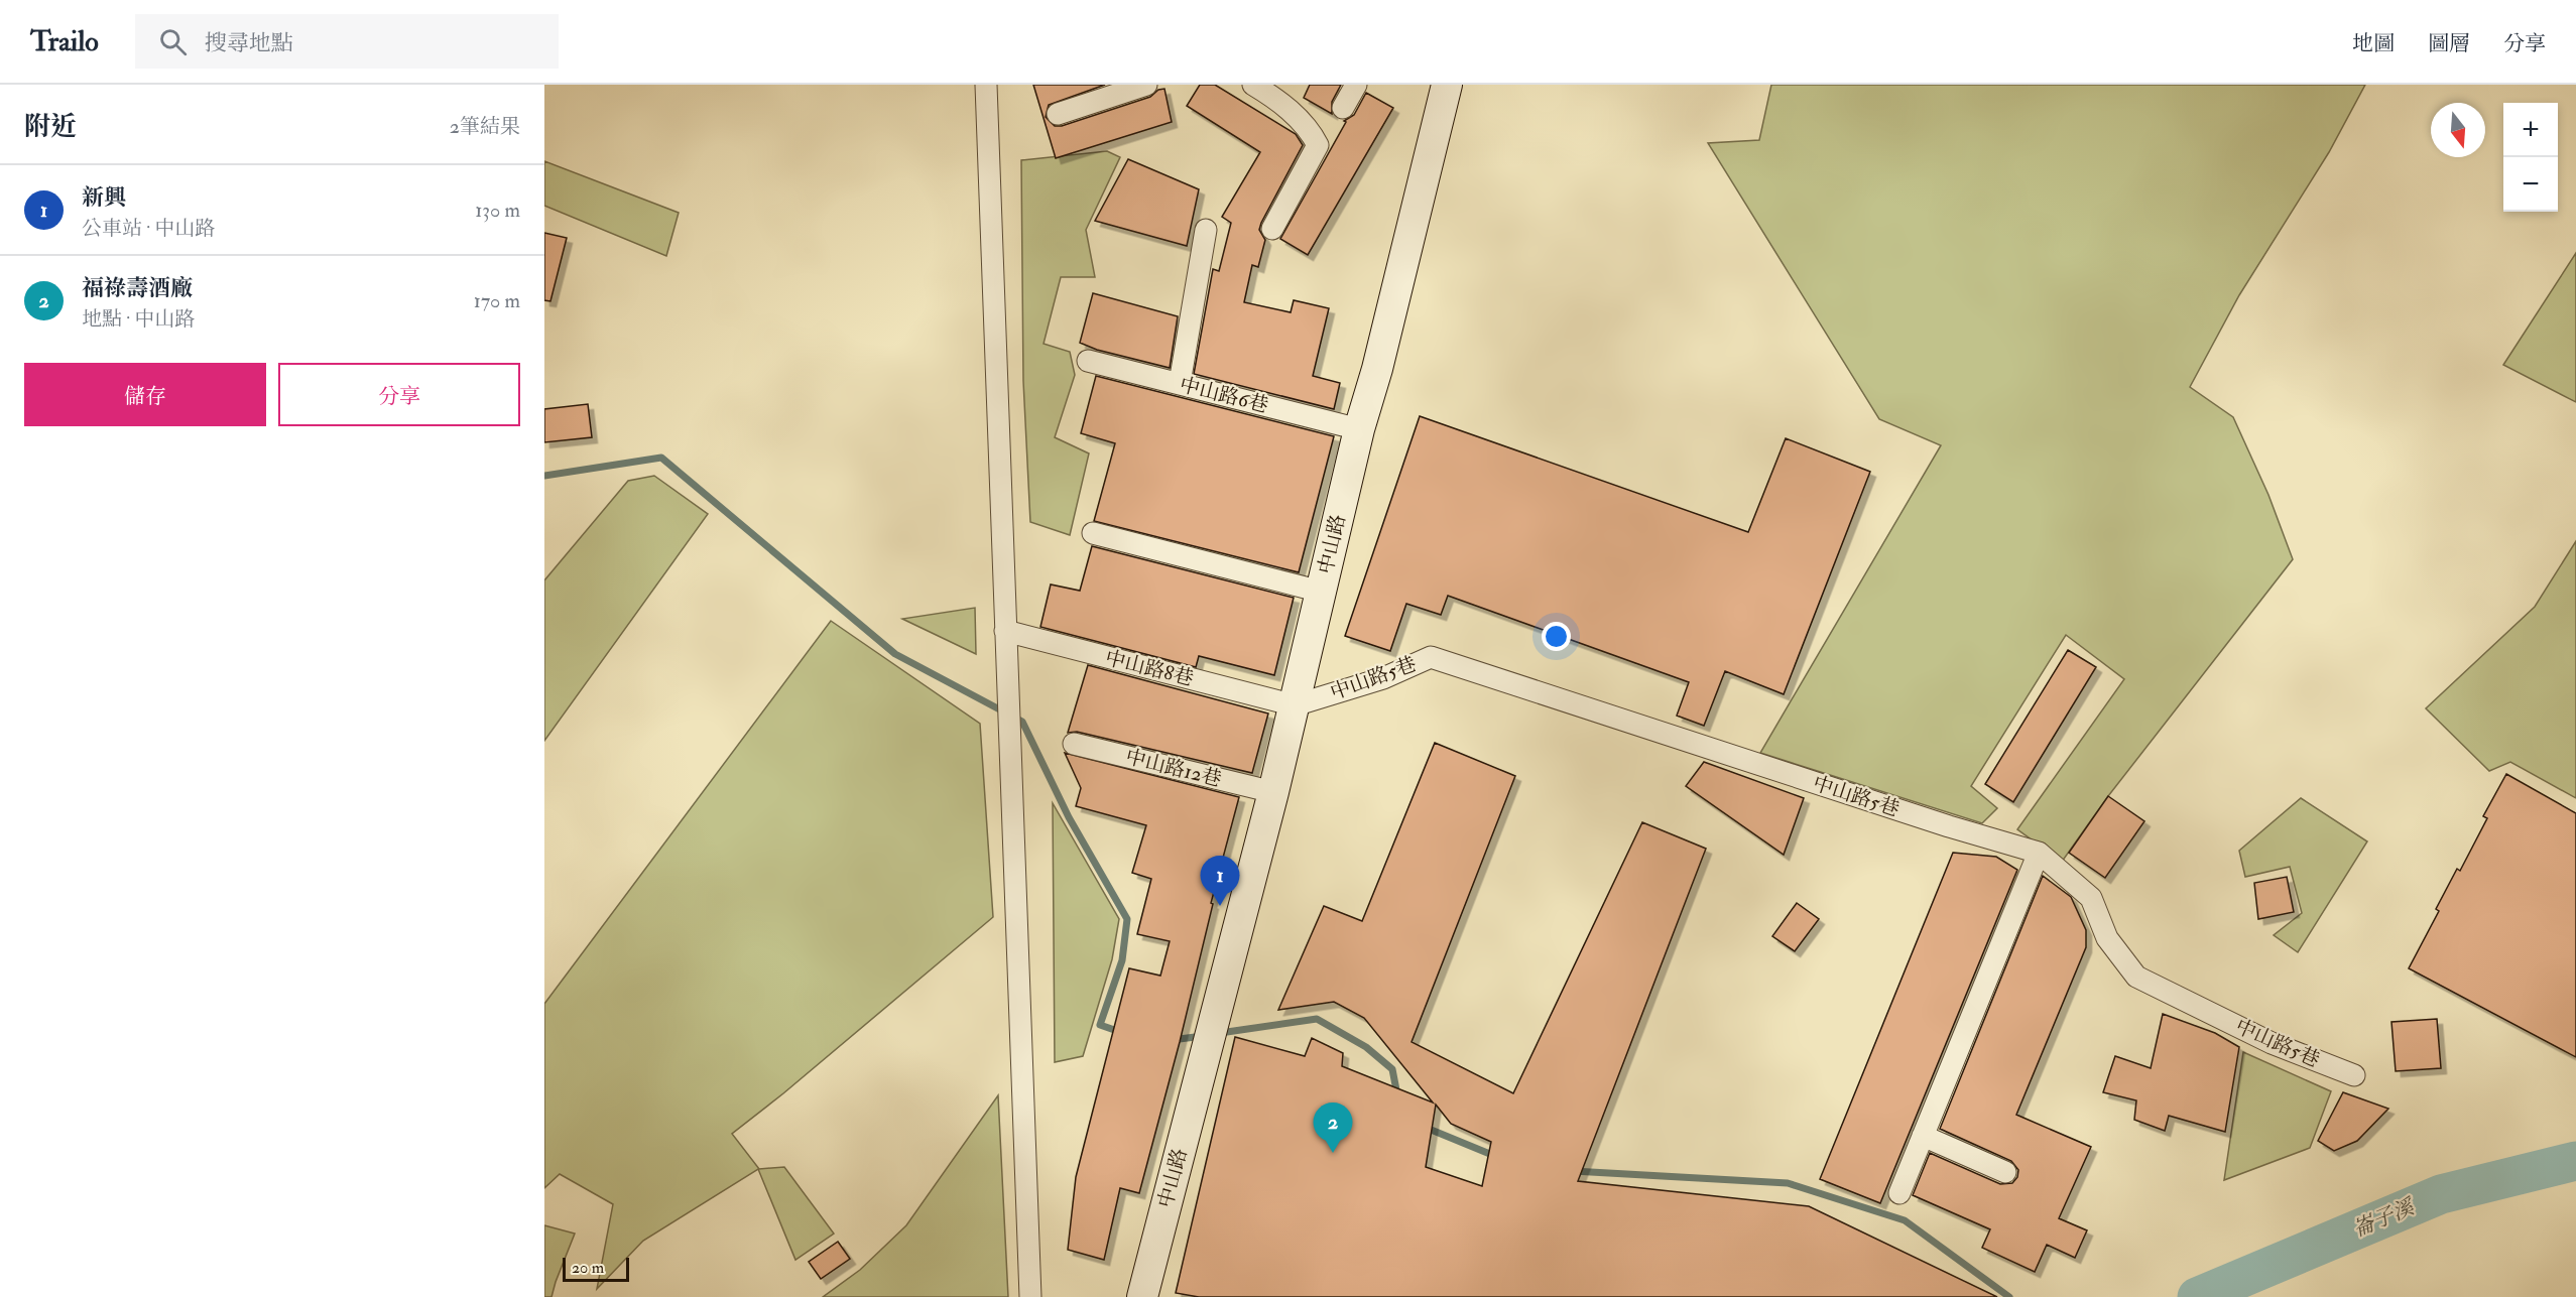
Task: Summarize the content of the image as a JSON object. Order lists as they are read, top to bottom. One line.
{"streets":{"main road":["中山路"],"street":["中山路6巷","中山路8巷","中山路5巷","中山路12巷"]},"crossings":[["中山路6巷","中山路"],["中山路","中山路8巷"],["中山路","中山路5巷"],["中山路","中山路12巷"],["中山路8巷","中山路5巷"]],"water":["崙子溪"],"scale_bar":"20 m","north":"bottom","page":{"header":"Trailo","search":"搜尋地點","nav":["地圖","圖層","分享"],"heading":["附近","2筆結果"],"map_buttons":["+","−"],"list":[{"mark":"1","name":"新興","note":"公車站 · 中山路","value":"130 m"},{"mark":"2","name":"福祿壽酒廠","note":"地點 · 中山路","value":"170 m"}],"buttons":["儲存","分享"],"pins":["1","2"],"scale":"20 m"}}
